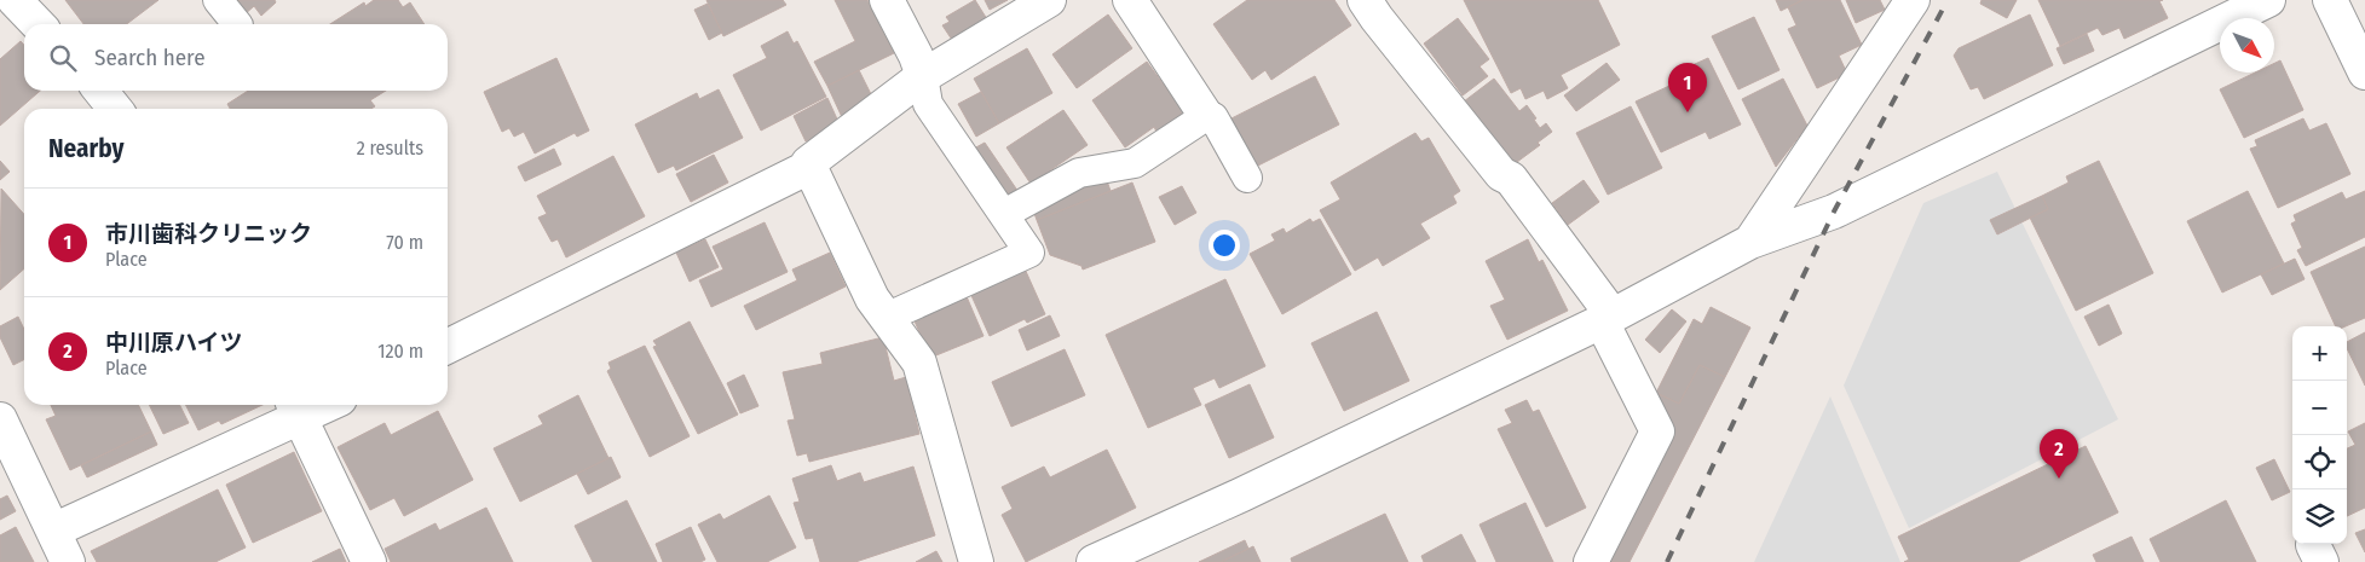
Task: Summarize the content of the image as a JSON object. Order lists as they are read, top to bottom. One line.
{"north":"bottom right","page":{"search":"Search here","pins":["1","2"],"heading":["Nearby","2 results"],"list":[{"mark":"1","name":"市川歯科クリニック","note":"Place","value":"70 m"},{"mark":"2","name":"中川原ハイツ","note":"Place","value":"120 m"}],"map_buttons":["+","−"]}}
